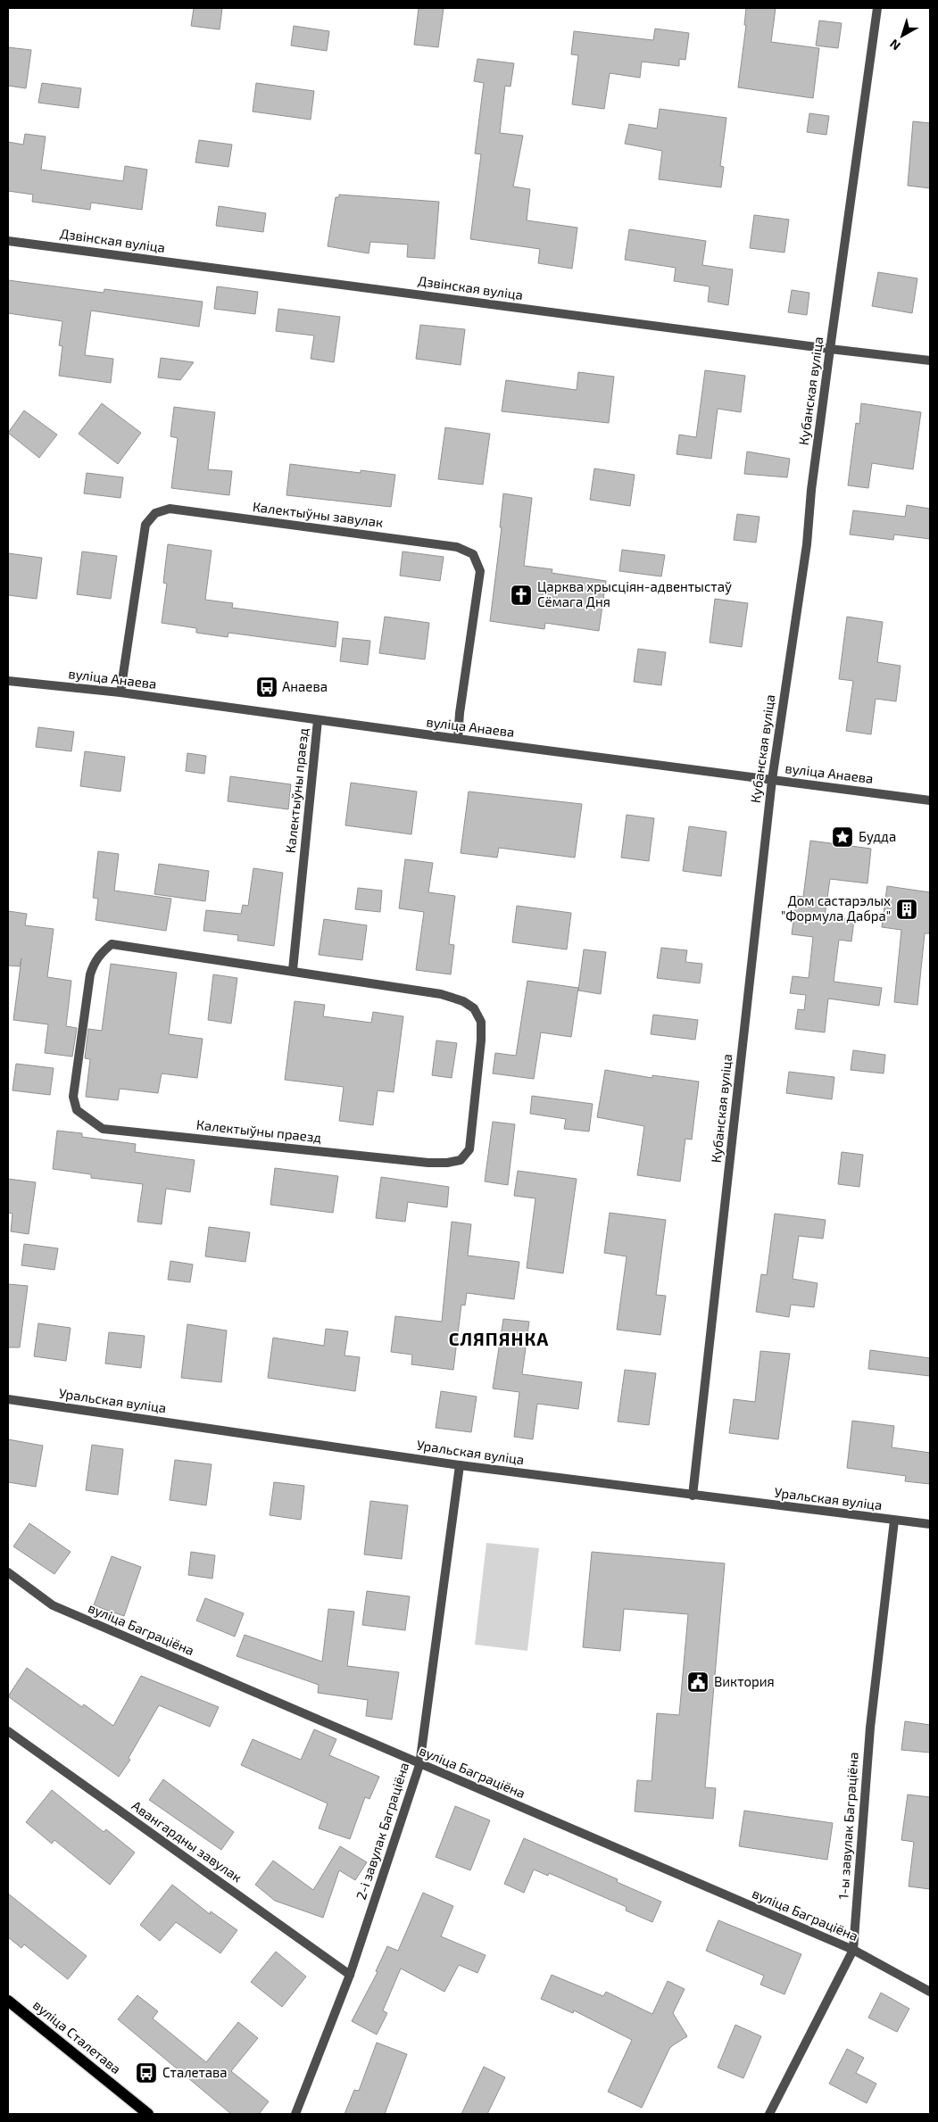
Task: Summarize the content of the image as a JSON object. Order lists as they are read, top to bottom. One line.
{"streets":{"main road":["вуліца Сталетава"],"street":["Дзвінская вуліца","Кубанская вуліца","Калектыўны завулак","вуліца Анаева","Калектыўны праезд","Уральская вуліца","вуліца Баграціёна","1-ы завулак Баграціёна","2-і завулак Баграціёна","Авангардны завулак"]},"crossings":[["Дзвінская вуліца","Кубанская вуліца"],["Кубанская вуліца","вуліца Анаева"],["Кубанская вуліца","Уральская вуліца"],["Калектыўны завулак","вуліца Анаева"],["вуліца Анаева","Калектыўны праезд"],["Уральская вуліца","1-ы завулак Баграціёна"],["Уральская вуліца","2-і завулак Баграціёна"],["вуліца Баграціёна","1-ы завулак Баграціёна"],["вуліца Баграціёна","2-і завулак Баграціёна"],["2-і завулак Баграціёна","Авангардны завулак"]],"districts":["СЛЯПЯНКА"],"places":{"church":["Царква хрысціян-адвентыстаў Сёмага Дня"],"bus stop":["Анаева","Сталетава"],"place":["Будда"],"building":["Дом састарэлых \"Формула Дабра\""],"public building":["Виктория"]},"north":"bottom left"}
